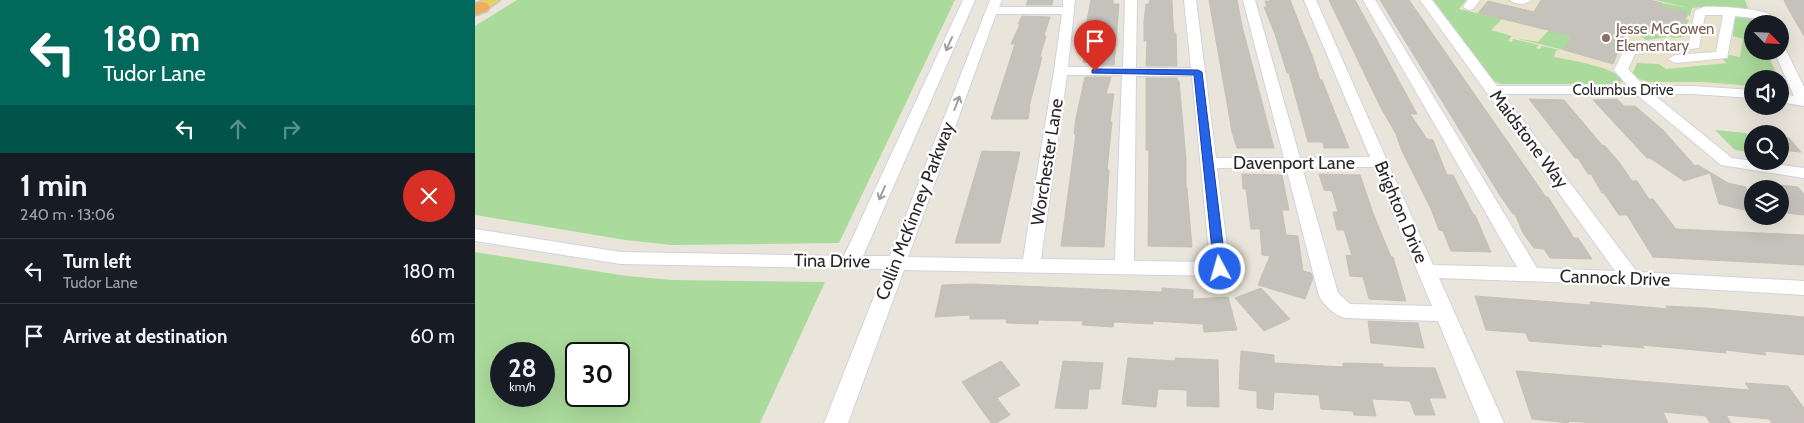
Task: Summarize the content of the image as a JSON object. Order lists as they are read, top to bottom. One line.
{"streets":{"street":["Columbus Drive","Maidstone Way","Worchester Lane","Davenport Lane","Collin McKinney Parkway","Brighton Drive","Tina Drive","Cannock Drive"]},"crossings":[["Columbus Drive","Maidstone Way"],["Maidstone Way","Cannock Drive"],["Worchester Lane","Tina Drive"],["Davenport Lane","Brighton Drive"],["Davenport Lane","Tina Drive"],["Collin McKinney Parkway","Tina Drive"],["Brighton Drive","Cannock Drive"]],"places":["Jesse McGowen Elementary"],"north":"bottom right","page":{"turn":["180 m","Tudor Lane"],"heading":["1 min","240 m · 13:06"],"list":[{"name":"Turn left","note":"Tudor Lane","value":"180 m"},{"name":"Arrive at destination","value":"60 m"}],"speed":"28 km/h","limit":"30"}}
